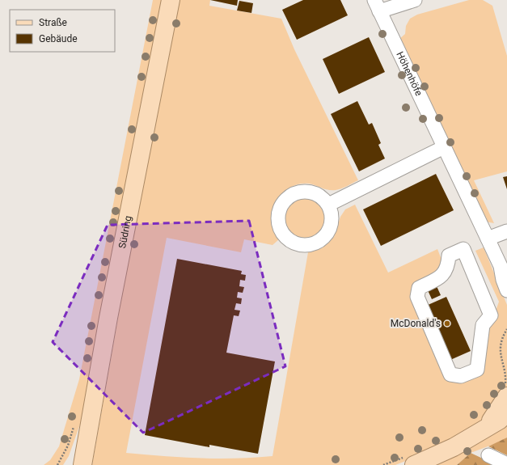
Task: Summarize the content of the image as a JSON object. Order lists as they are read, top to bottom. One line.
{"streets":{"main road":["Südring"],"street":["Höhenhöfe"]},"places":["McDonald's"],"legend":["Straße","Gebäude"]}
